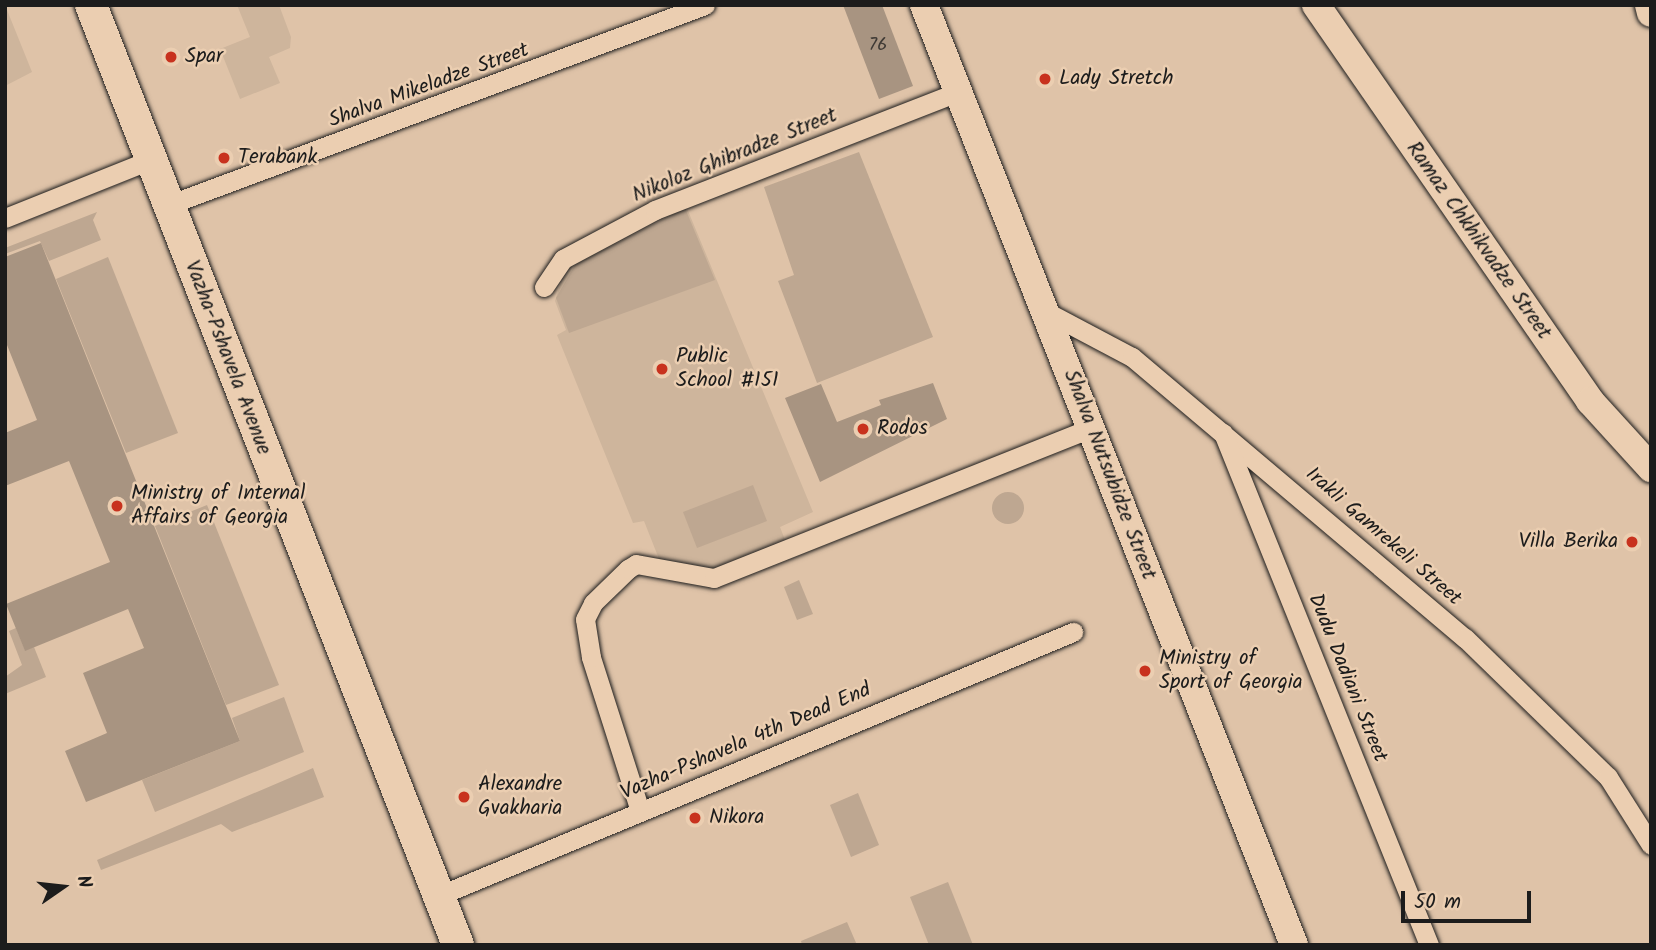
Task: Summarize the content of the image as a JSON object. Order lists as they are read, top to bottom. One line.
{"streets":{"main road":["Ramaz Chkhikvadze Street","Vazha-Pshavela Avenue","Shalva Nutsubidze Street"],"street":["Shalva Mikeladze Street","Nikoloz Ghibradze Street","Irakli Gamrekeli Street","Dudu Dadiani Street","Vazha-Pshavela 4th Dead End"]},"crossings":[["Shalva Mikeladze Street","Vazha-Pshavela Avenue"],["Nikoloz Ghibradze Street","Shalva Nutsubidze Street"],["Vazha-Pshavela Avenue","Vazha-Pshavela 4th Dead End"],["Shalva Nutsubidze Street","Irakli Gamrekeli Street"],["Irakli Gamrekeli Street","Dudu Dadiani Street"]],"places":["Spar","Lady Stretch","Terabank","Public School #151","Rodos","Ministry of Internal Affairs of Georgia","Villa Berika","Ministry of Sport of Georgia","Alexandre Gvakharia","Nikora"],"house_numbers":["76"],"scale_bar":"50 m","north":"right"}
